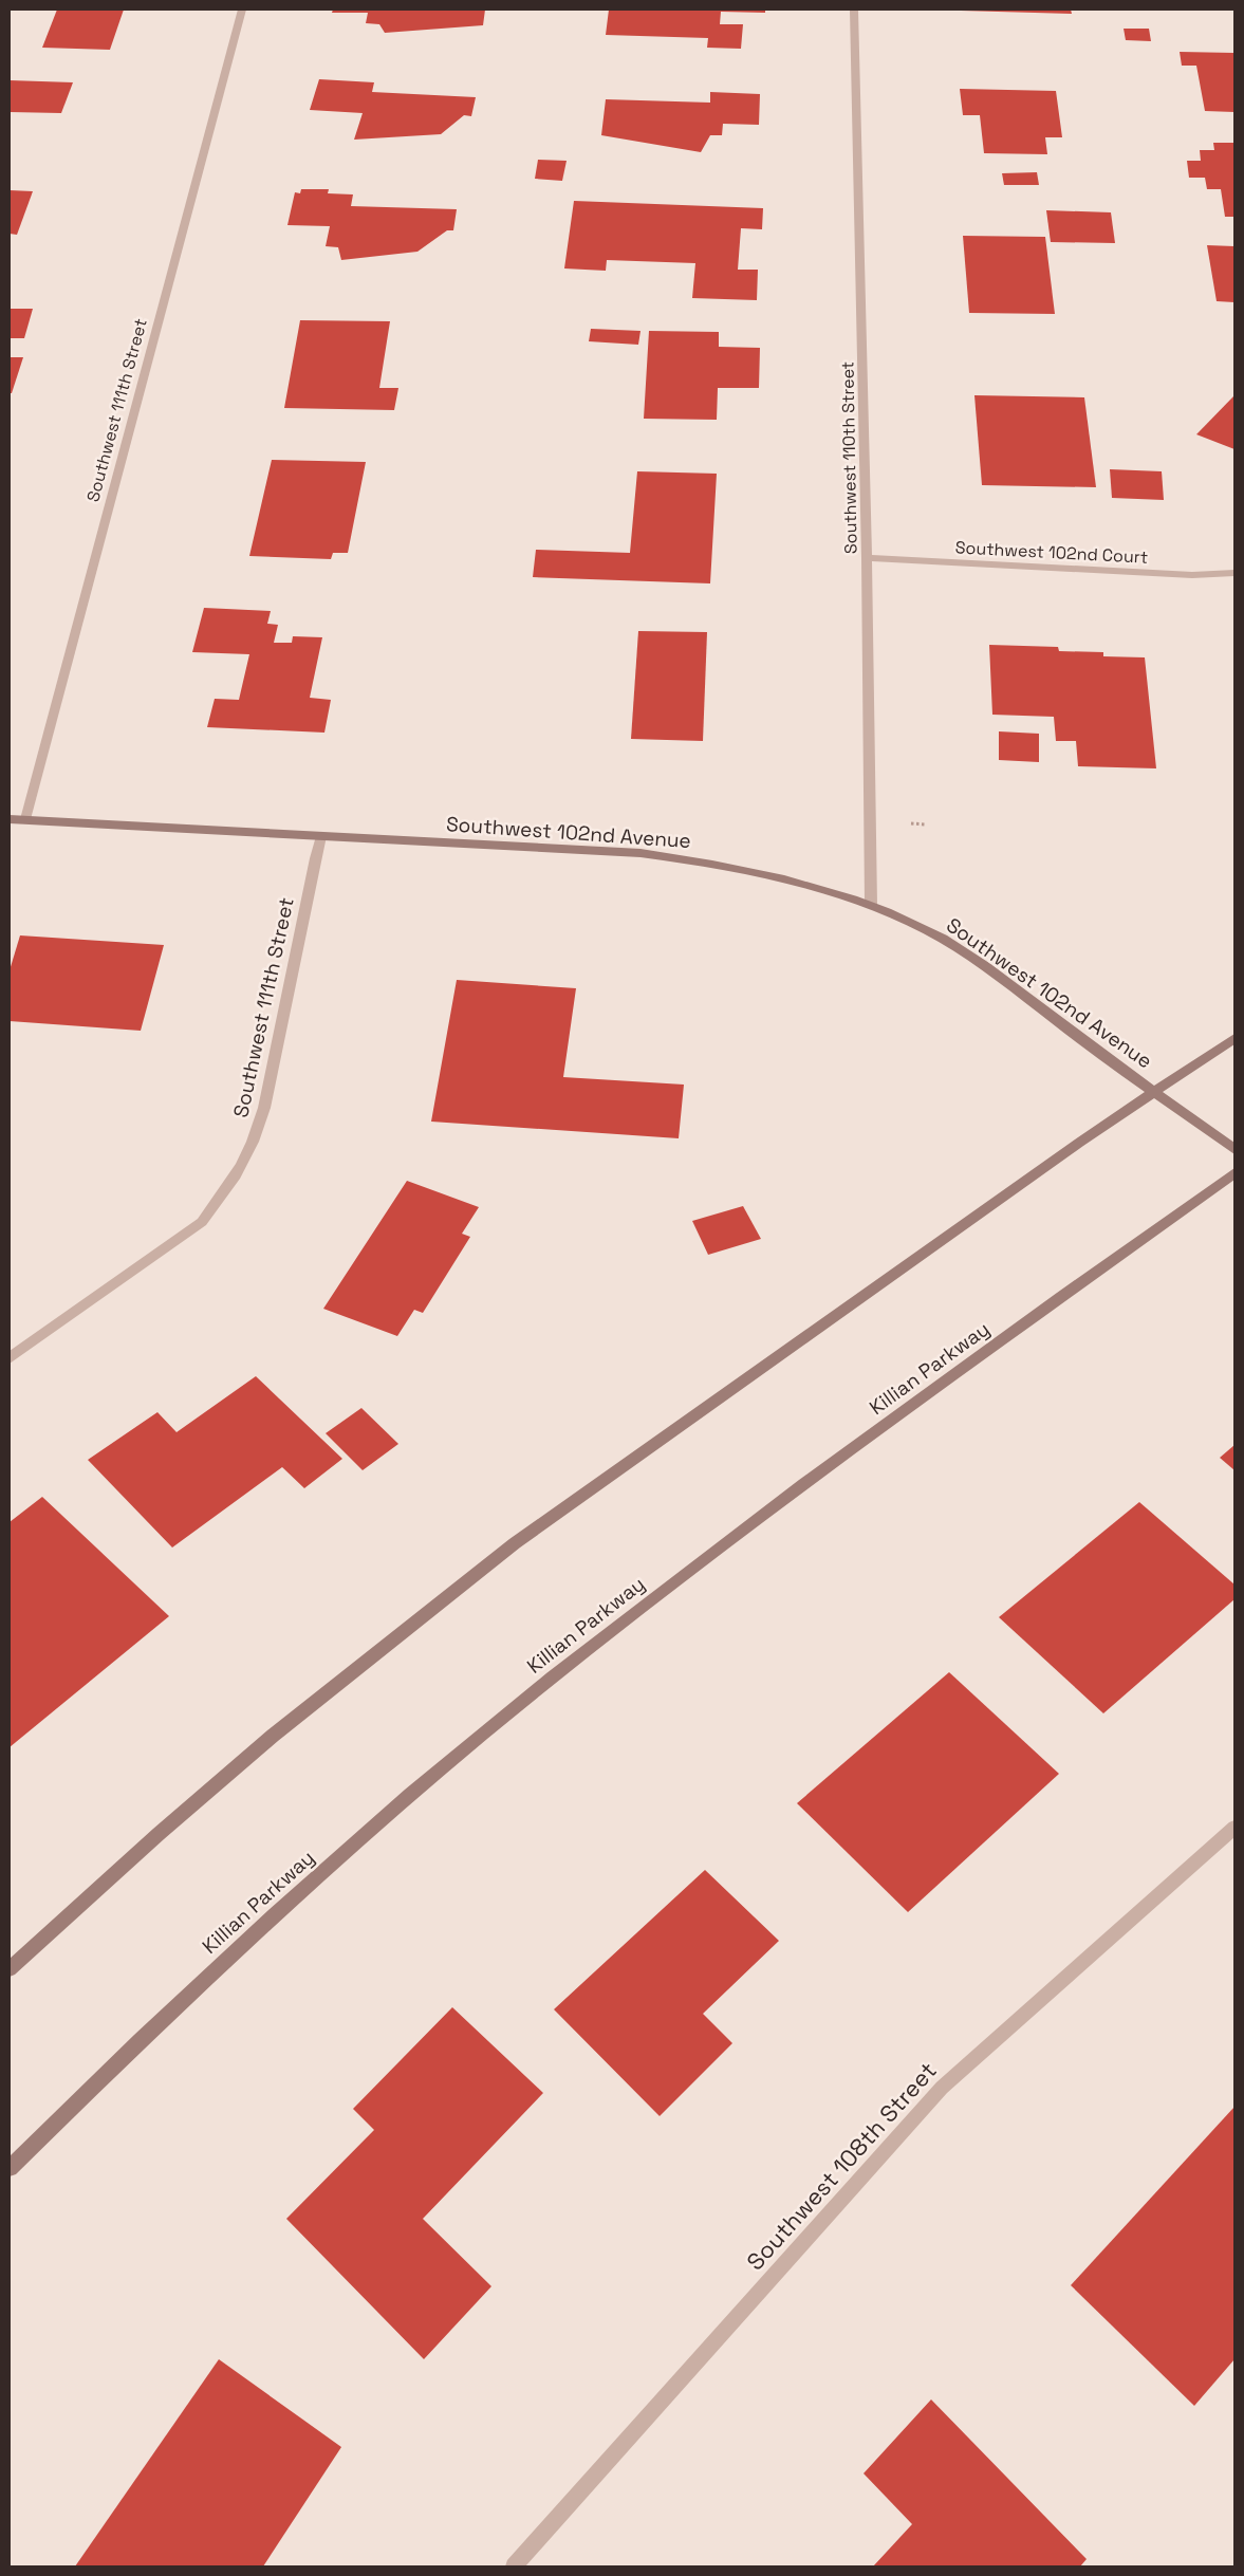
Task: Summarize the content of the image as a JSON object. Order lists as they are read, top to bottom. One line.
{"streets":{"main road":["Southwest 102nd Avenue","Killian Parkway"],"street":["Southwest 111th Street","Southwest 110th Street","Southwest 102nd Court","Southwest 108th Street"]},"crossings":[["Southwest 111th Street","Southwest 102nd Avenue"],["Southwest 110th Street","Southwest 102nd Court"],["Southwest 110th Street","Southwest 102nd Avenue"]]}
